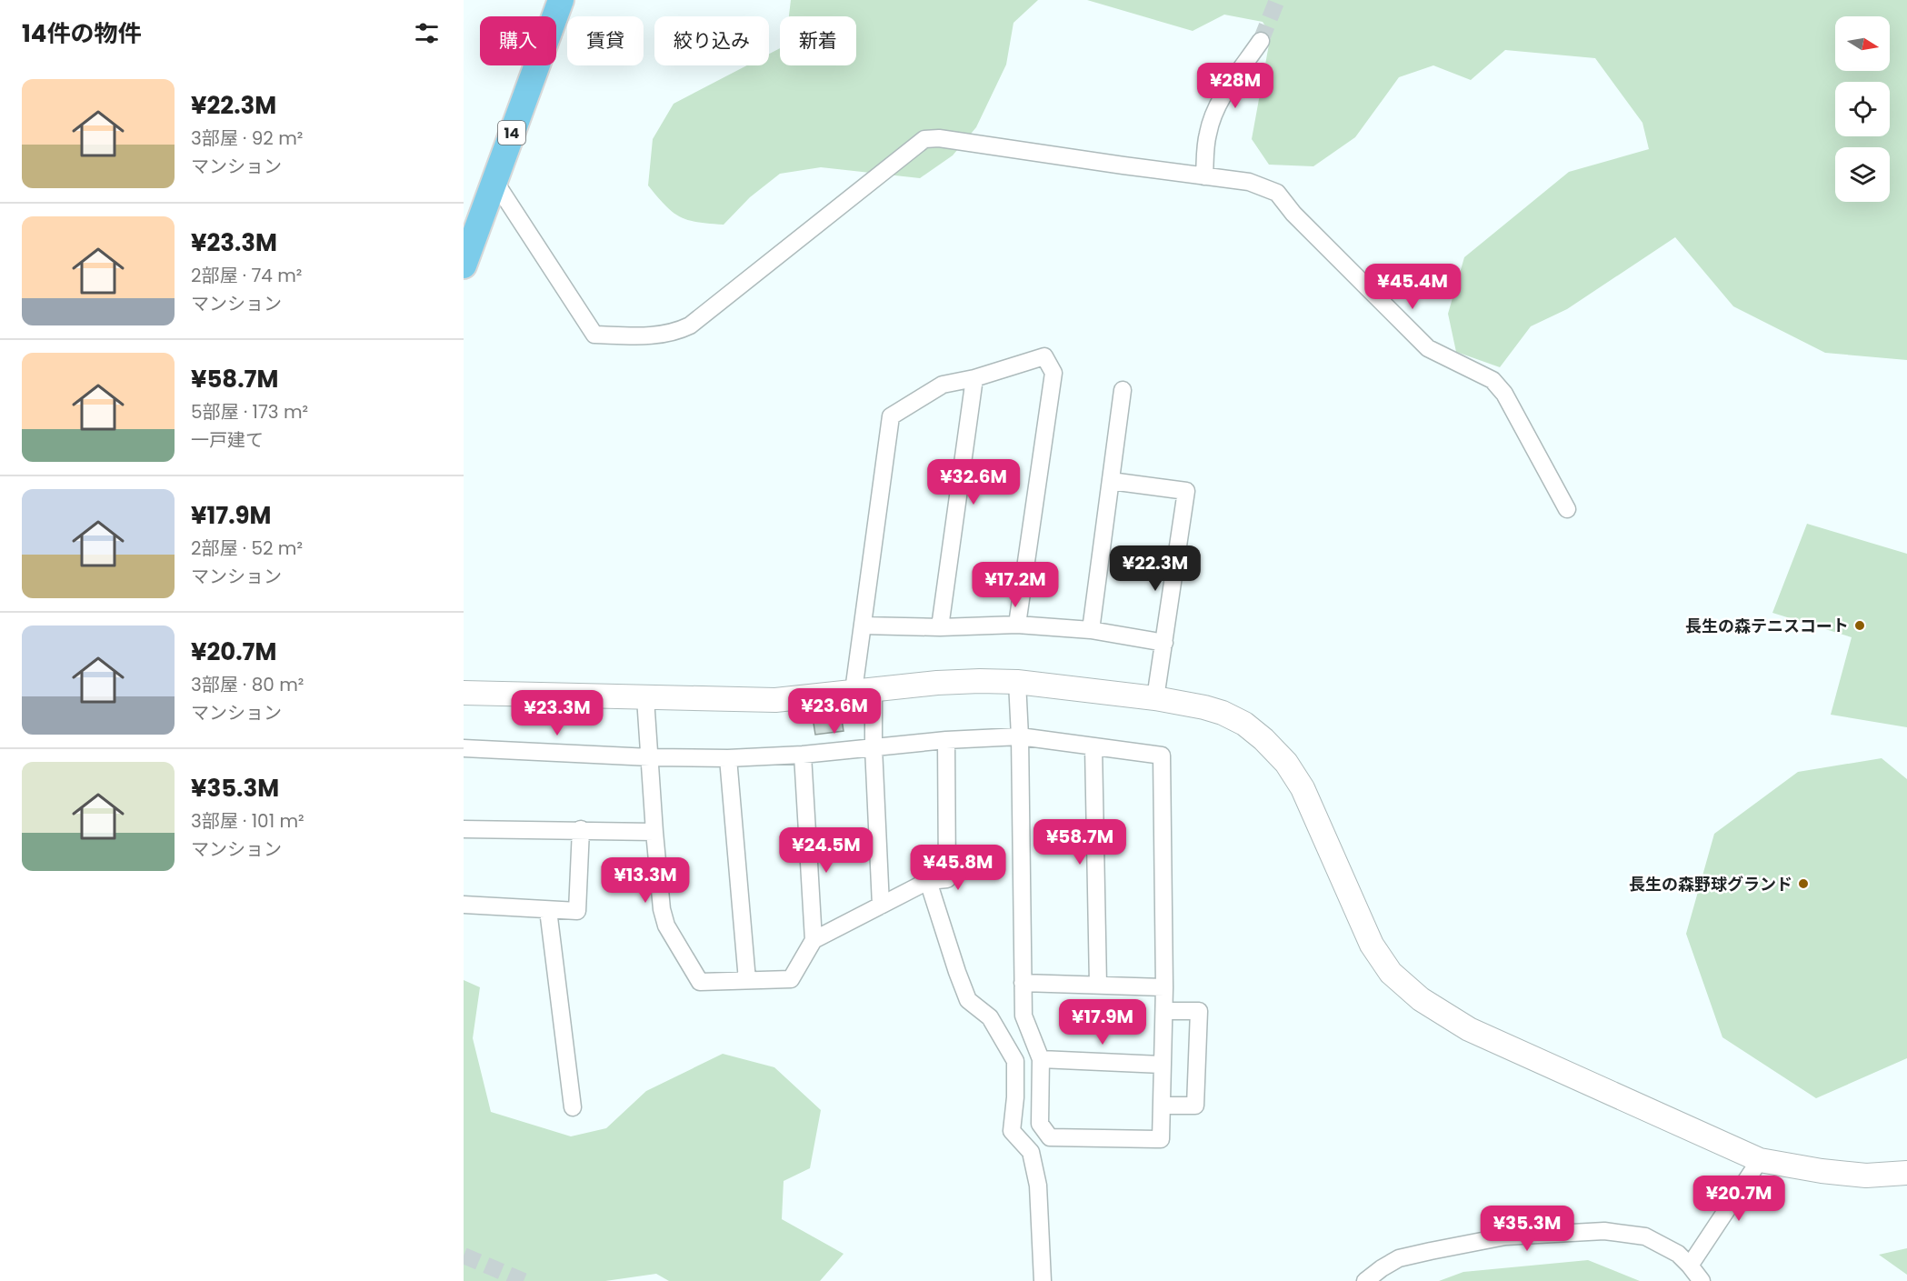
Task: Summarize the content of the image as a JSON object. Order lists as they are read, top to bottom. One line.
{"streets":{"main road":["14"]},"places":["長生の森テニスコート","長生の森野球グランド"],"north":"right","page":{"heading":"14件の物件","chip":["購入","賃貸","絞り込み","新着"],"price":["¥28M","¥45.4M","¥32.6M","¥22.3M","¥17.2M","¥23.6M","¥23.3M","¥58.7M","¥24.5M","¥45.8M","¥13.3M","¥17.9M","¥20.7M","¥35.3M"],"list":[{"name":"¥22.3M","note":"3部屋 · 92 m² · マンション"},{"name":"¥23.3M","note":"2部屋 · 74 m² · マンション"},{"name":"¥58.7M","note":"5部屋 · 173 m² · 一戸建て"},{"name":"¥17.9M","note":"2部屋 · 52 m² · マンション"},{"name":"¥20.7M","note":"3部屋 · 80 m² · マンション"},{"name":"¥35.3M","note":"3部屋 · 101 m² · マンション"}]}}
